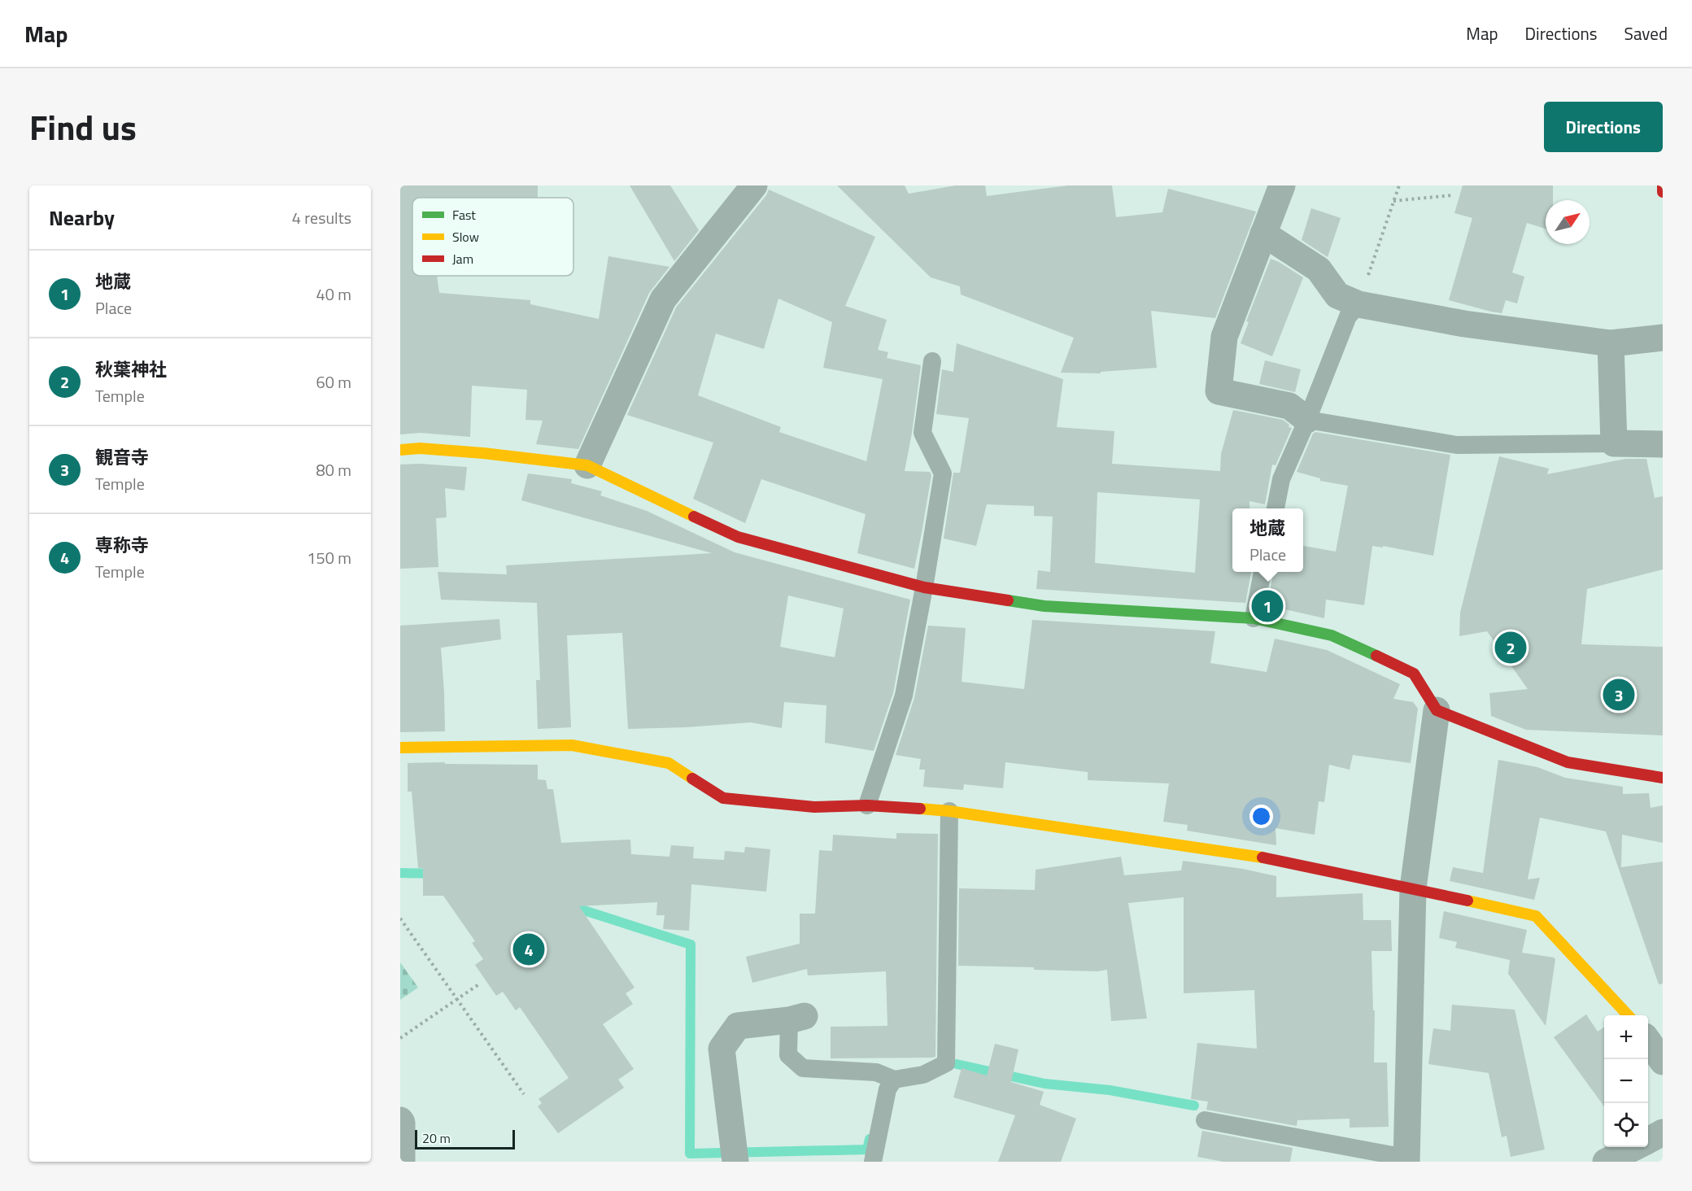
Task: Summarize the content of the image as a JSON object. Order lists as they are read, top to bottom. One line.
{"legend":["Fast","Slow","Jam"],"scale_bar":"20 m","north":"top right","page":{"header":"Map","nav":["Map","Directions","Saved"],"title":"Find us","buttons":"Directions","heading":["Nearby","4 results"],"list":[{"mark":"1","name":"地蔵","note":"Place","value":"40 m"},{"mark":"2","name":"秋葉神社","note":"Temple","value":"60 m"},{"mark":"3","name":"観音寺","note":"Temple","value":"80 m"},{"mark":"4","name":"専称寺","note":"Temple","value":"150 m"}],"popup":["地蔵","Place"],"pins":["1","2","3","4"],"map_buttons":["+","−"],"scale":"20 m"}}
